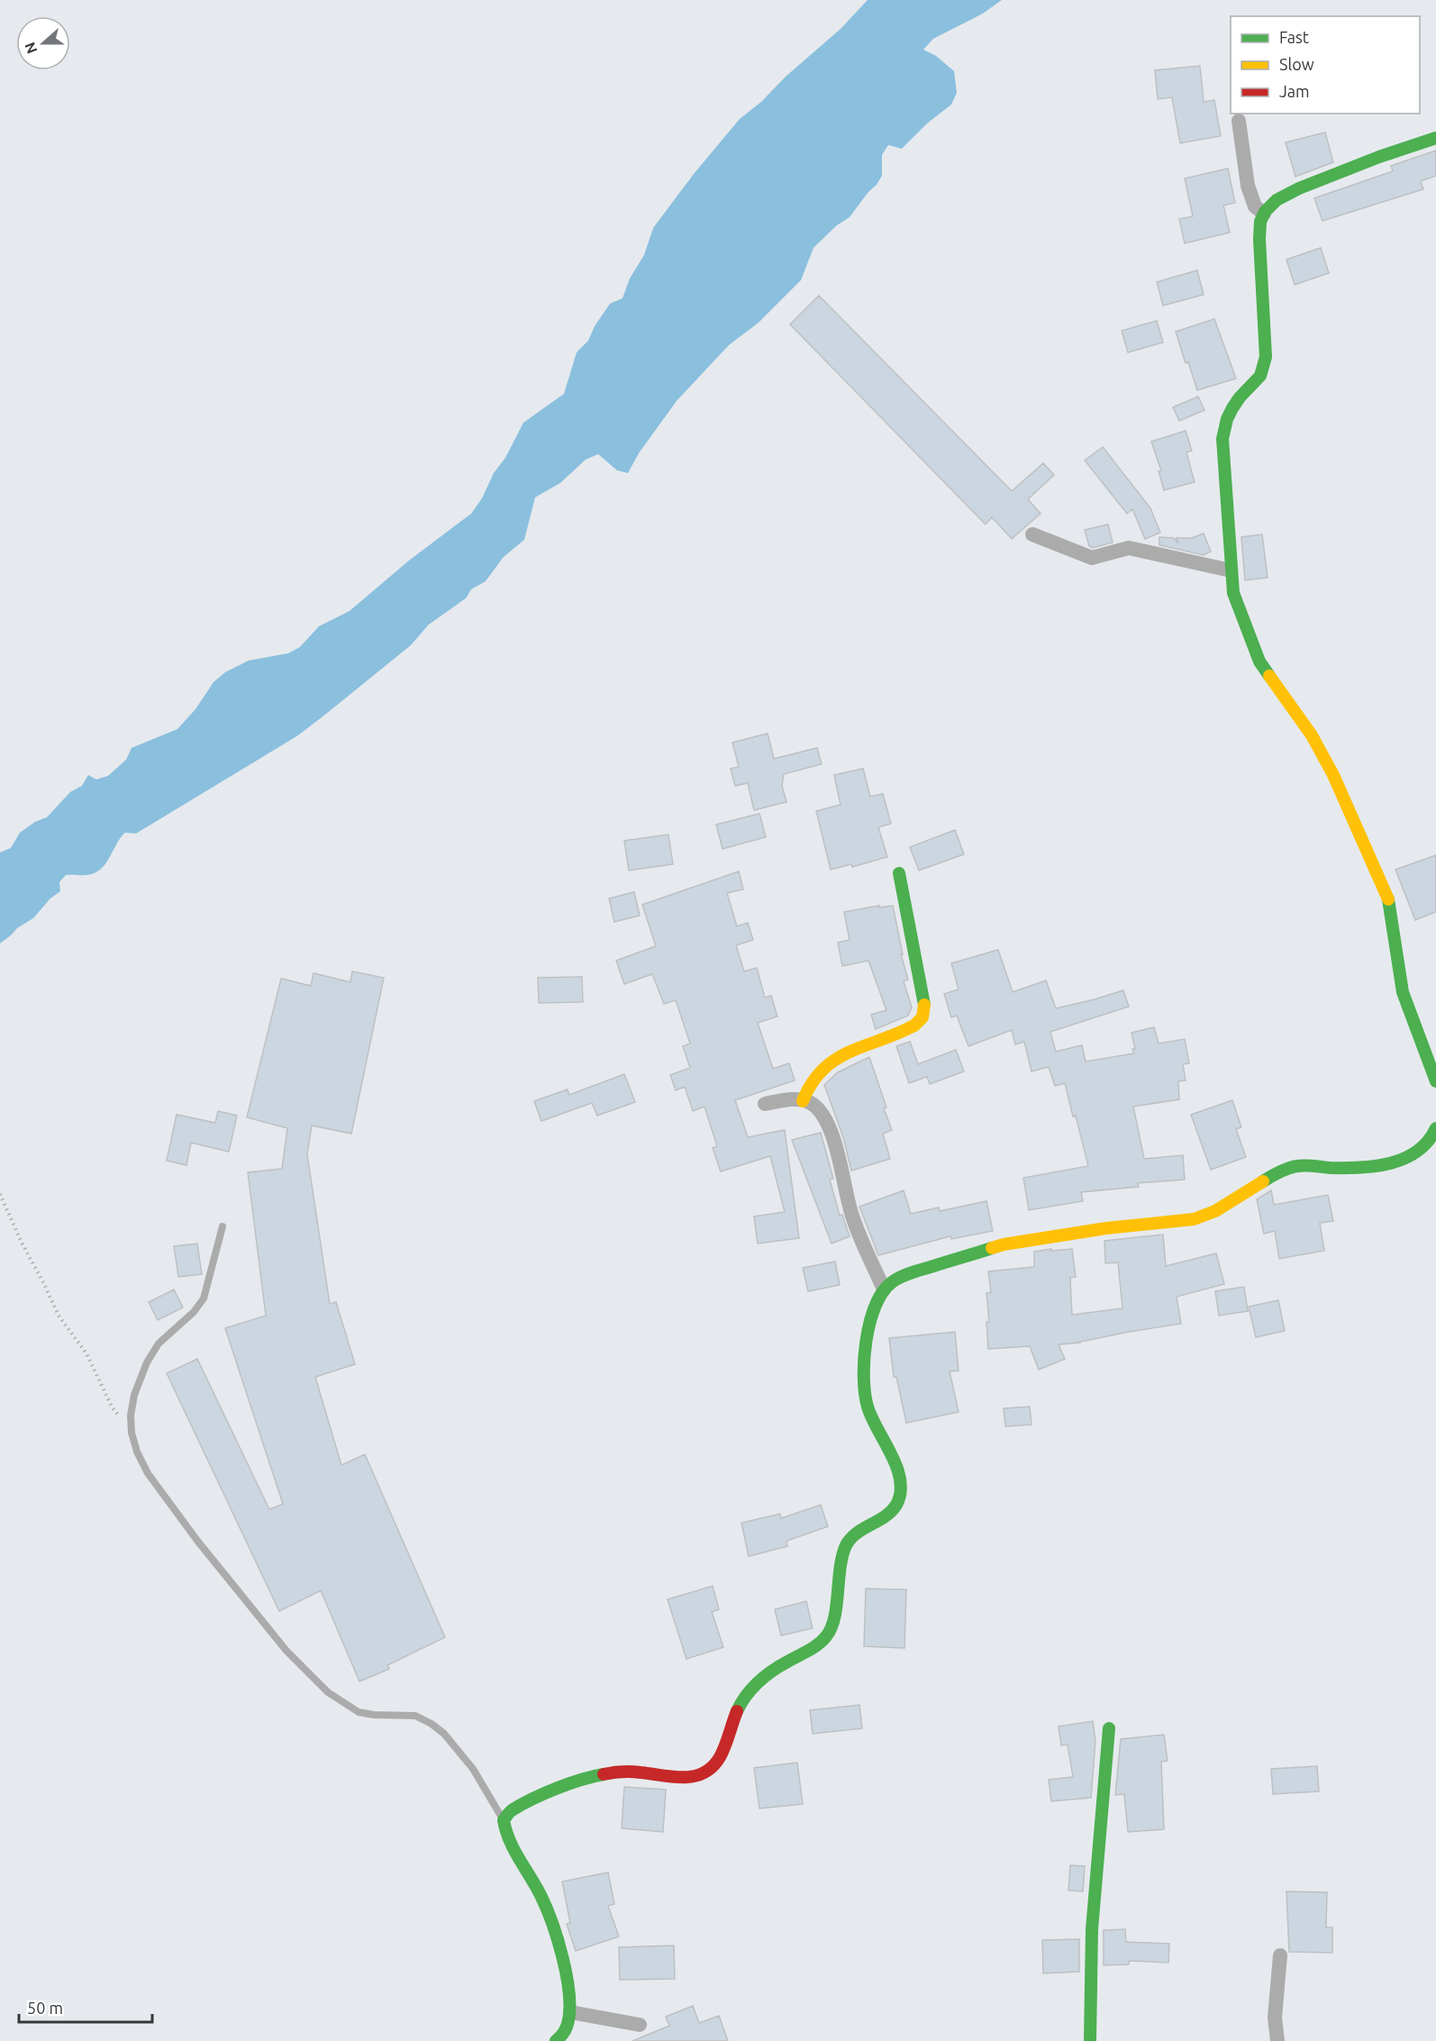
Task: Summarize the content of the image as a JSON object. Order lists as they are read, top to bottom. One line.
{"legend":["Fast","Slow","Jam"],"scale_bar":"50 m","north":"left"}
